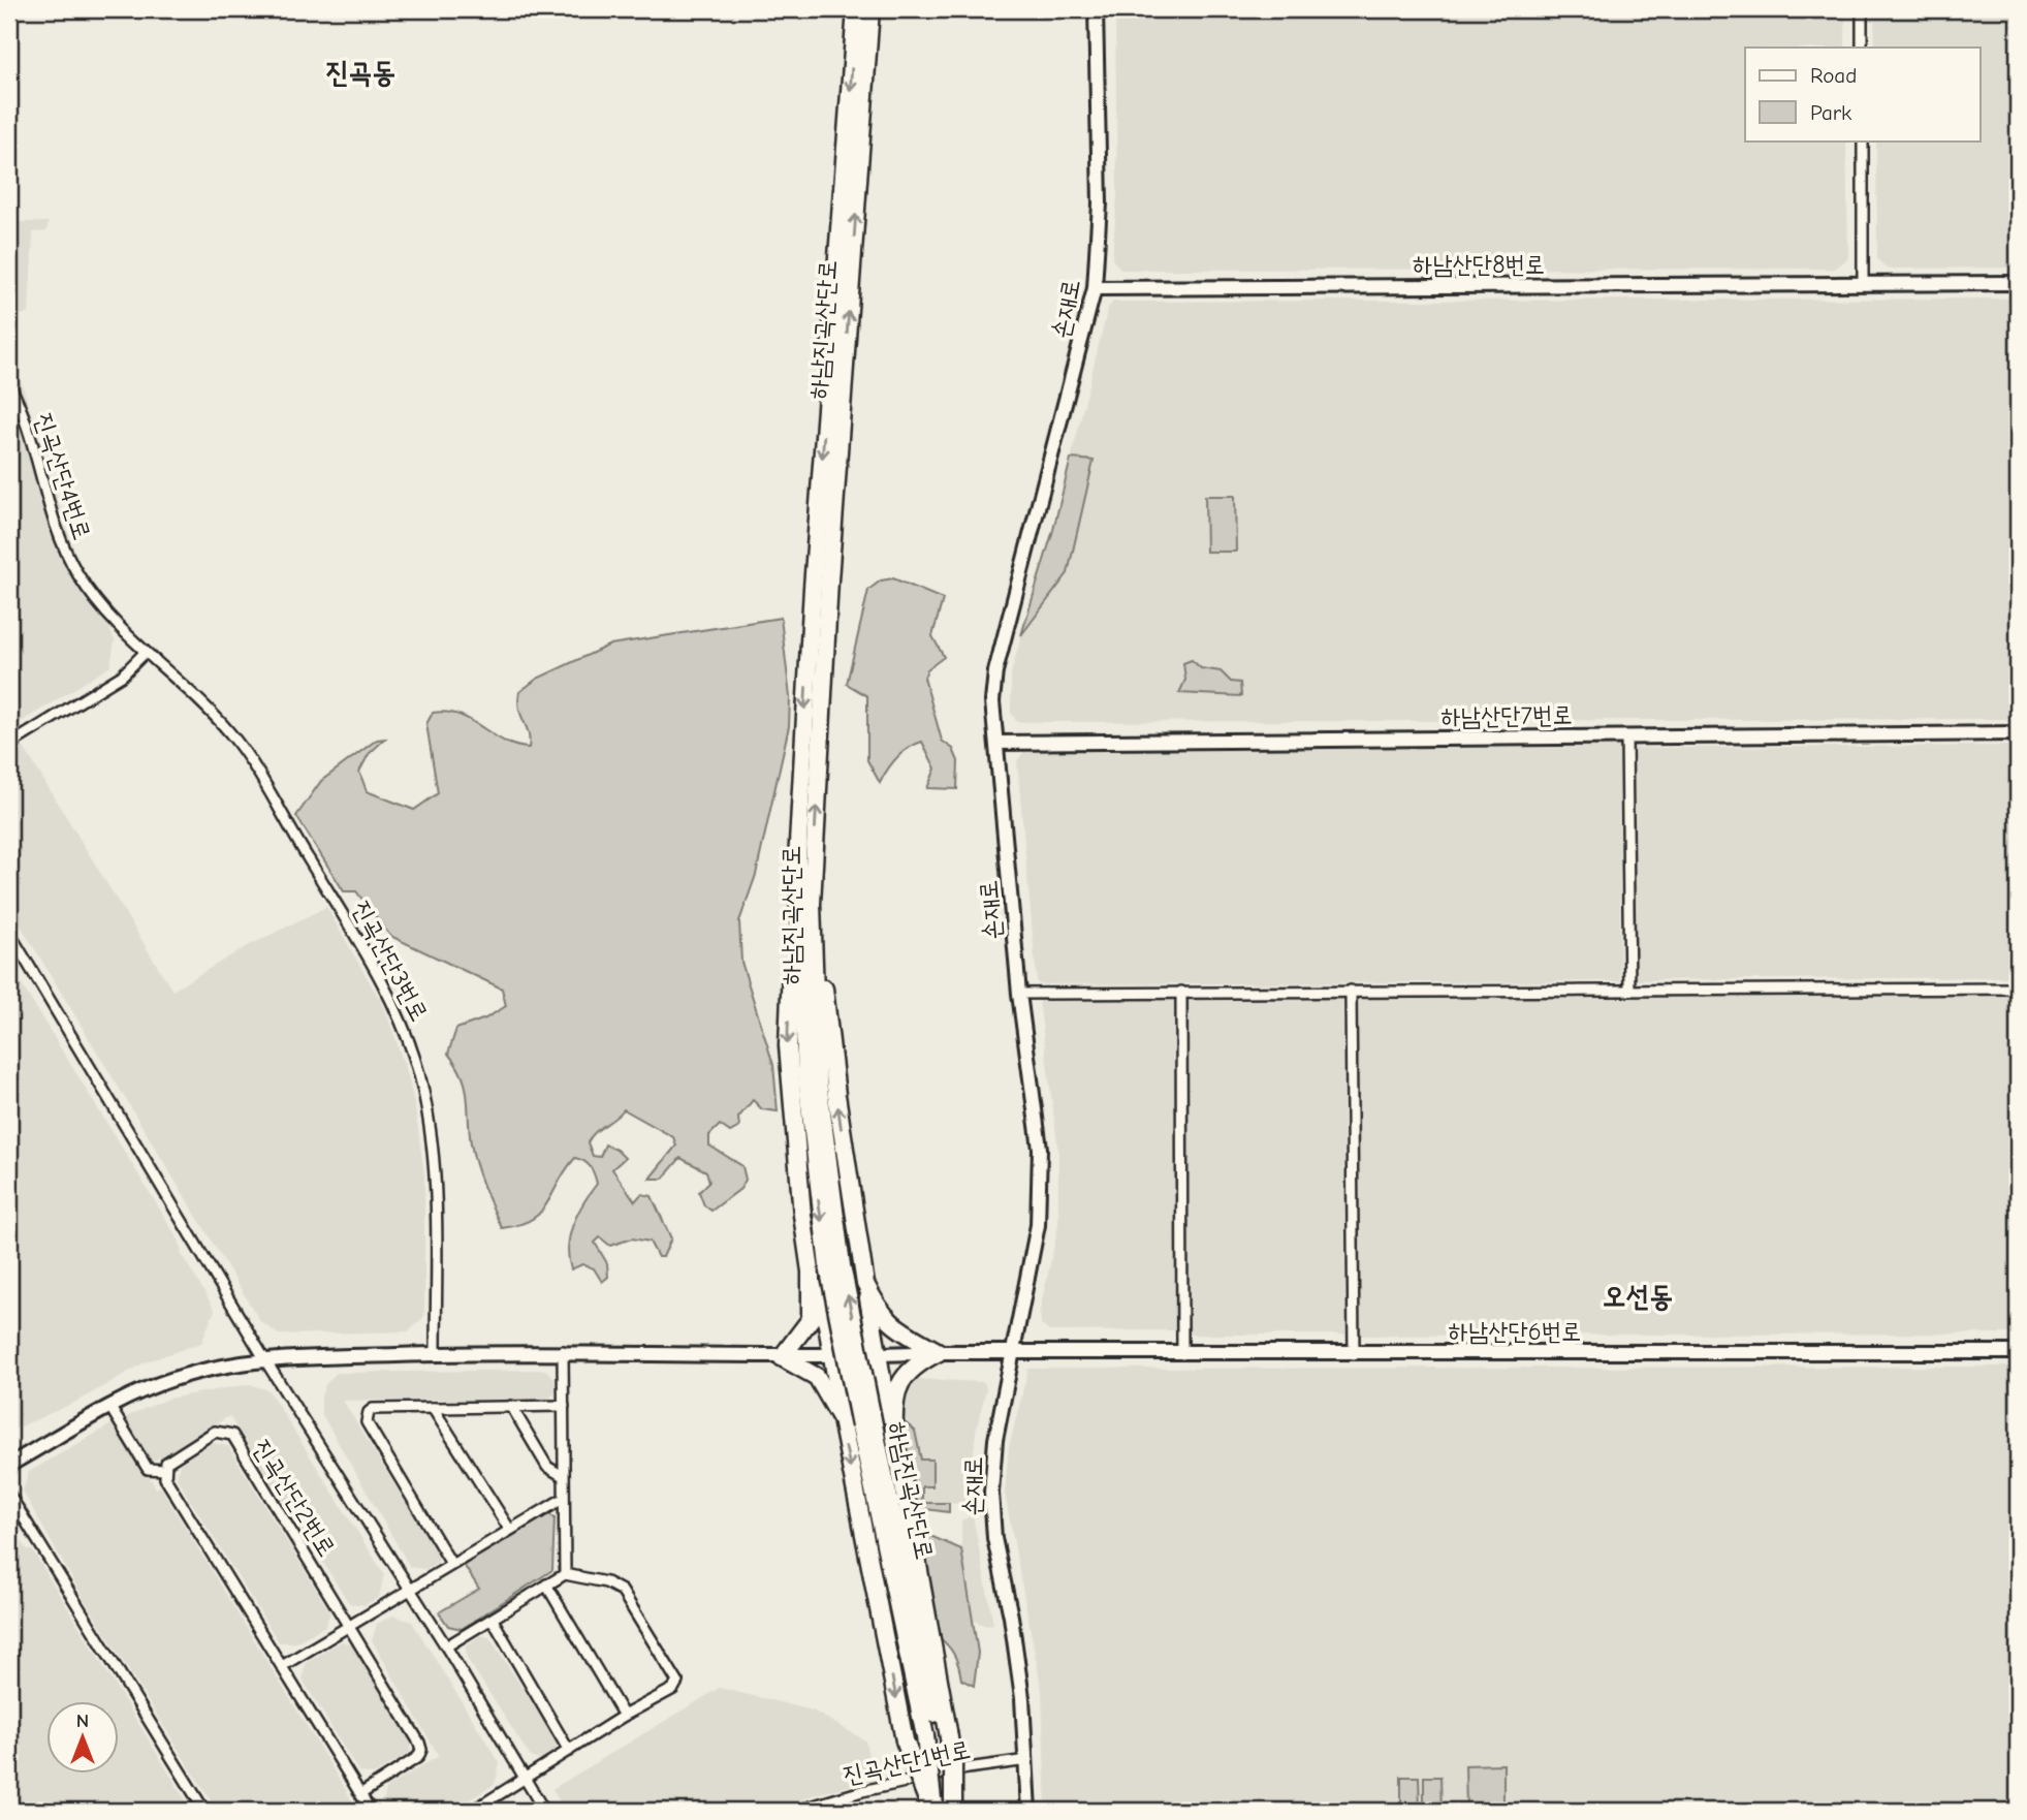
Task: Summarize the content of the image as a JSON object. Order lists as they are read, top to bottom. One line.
{"streets":{"highway":["하남진곡산단로"],"street":["하남산단8번로","손재로","진곡산단4번로","하남산단7번로","진곡산단3번로","하남산단6번로","진곡산단2번로","진곡산단1번로"]},"crossings":[["하남산단8번로","손재로"],["손재로","하남산단7번로"],["손재로","하남산단6번로"],["손재로","진곡산단1번로"],["진곡산단4번로","진곡산단3번로"]],"districts":["진곡동","오선동"],"legend":["Road","Park"],"north":"top"}
